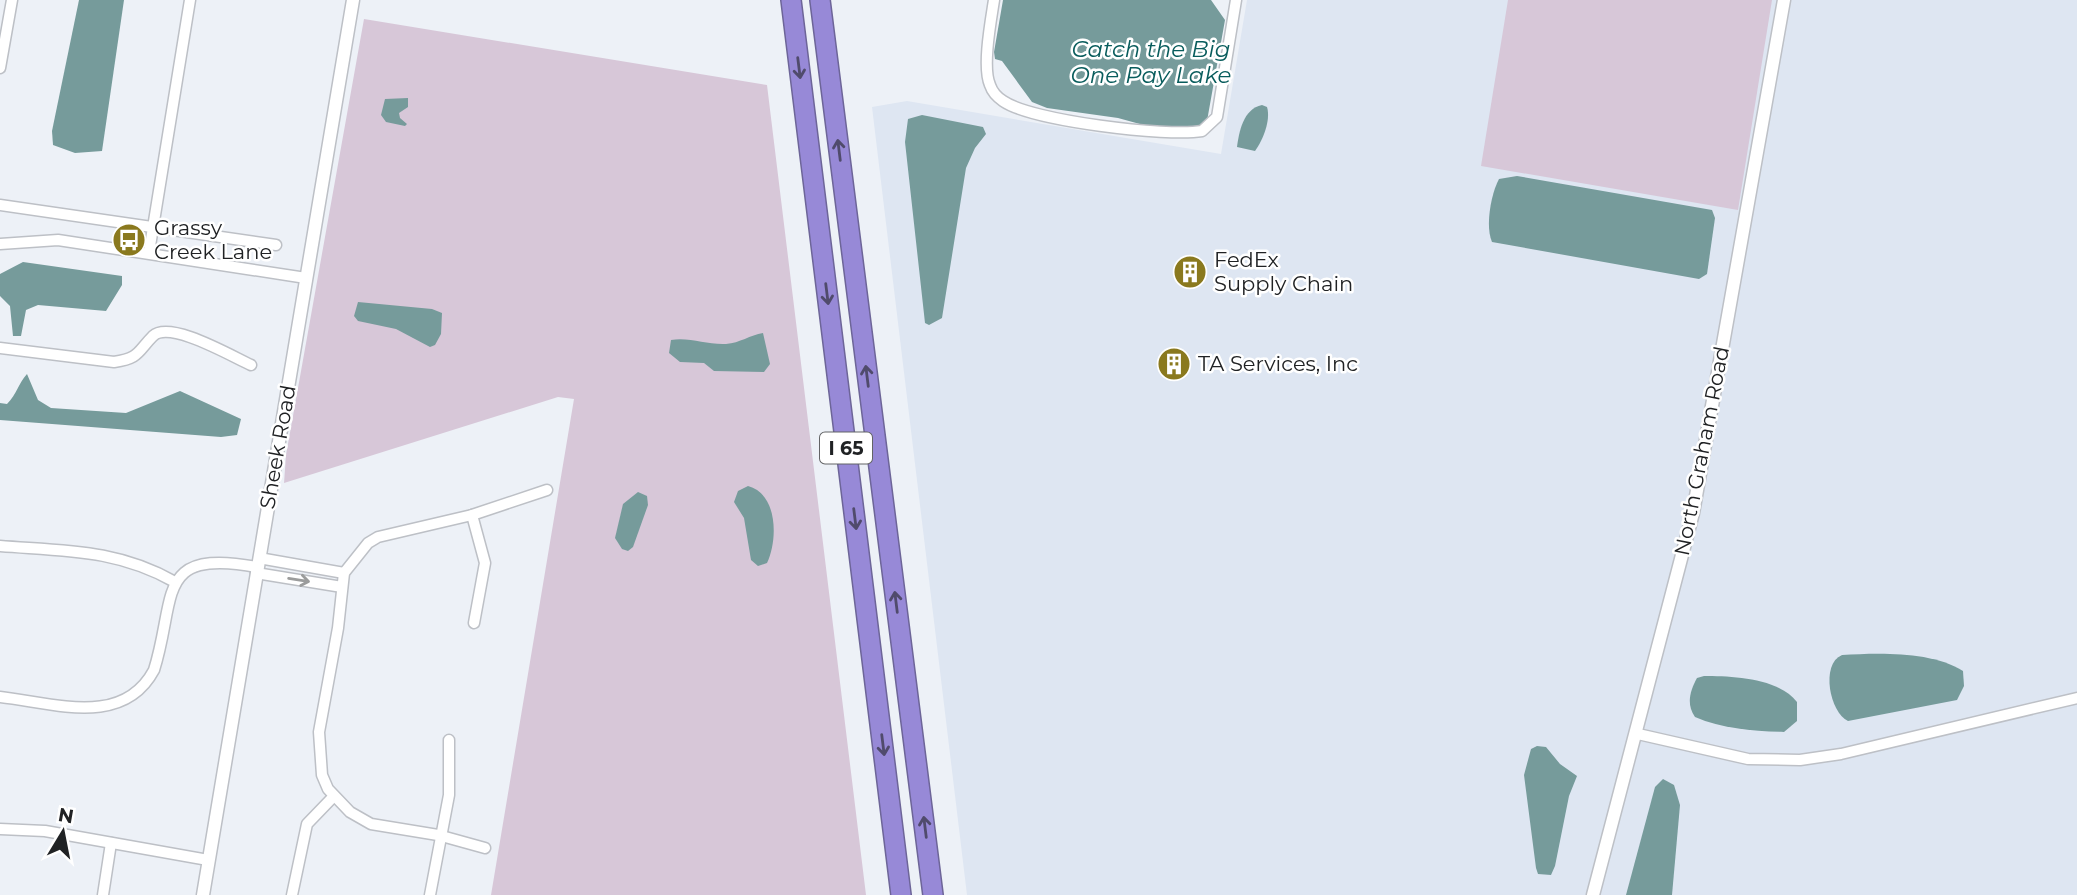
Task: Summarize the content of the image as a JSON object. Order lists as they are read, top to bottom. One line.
{"streets":{"highway":["I 65"],"street":["Sheek Road","North Graham Road"]},"water":["Catch the Big One Pay Lake"],"places":{"bus stop":["Grassy Creek Lane"],"building":["FedEx Supply Chain","TA Services, Inc"]},"north":"top"}
